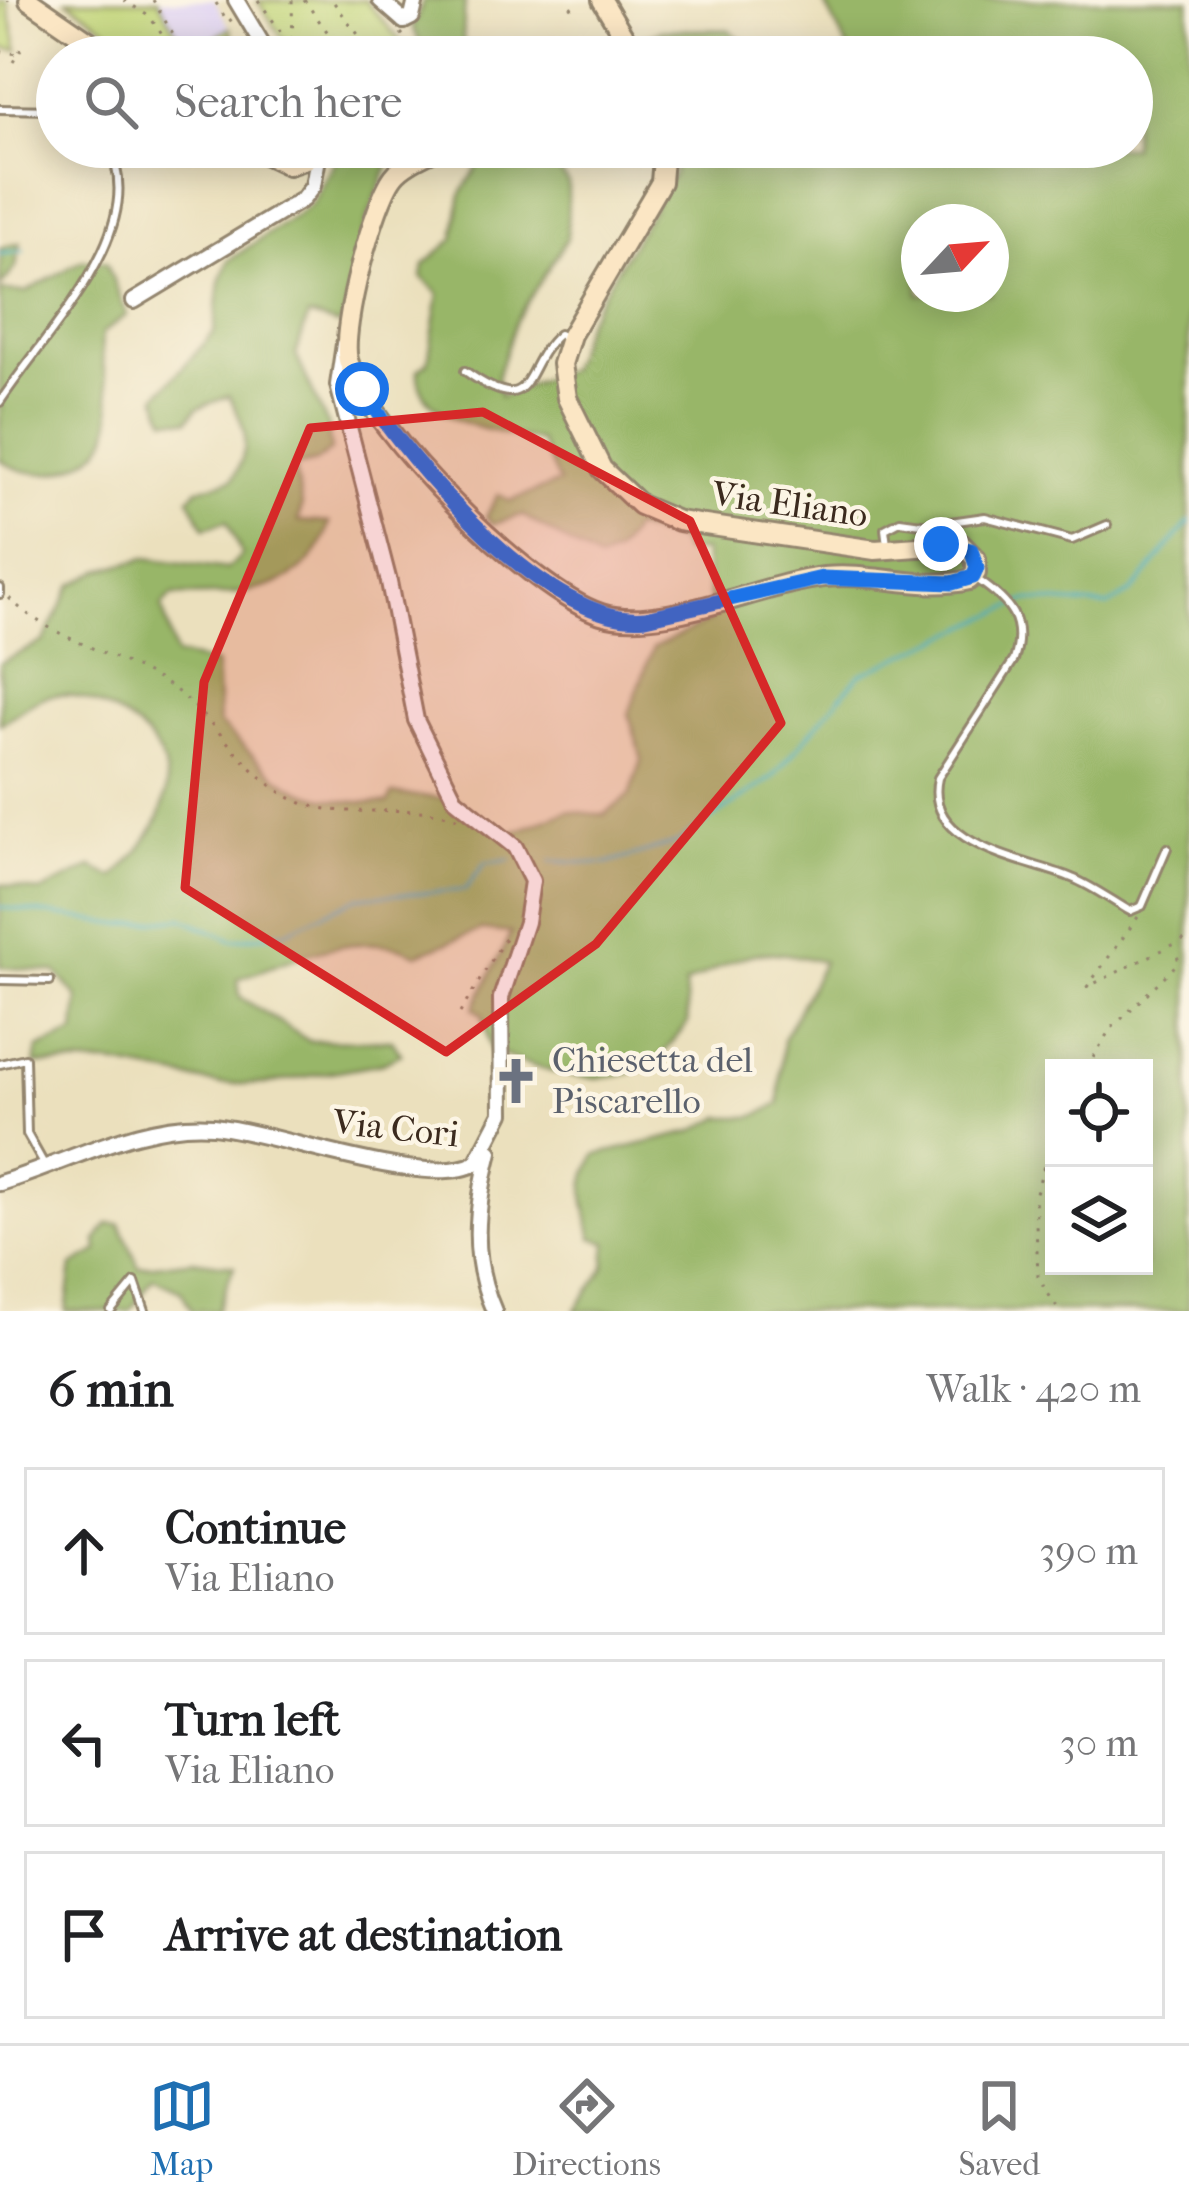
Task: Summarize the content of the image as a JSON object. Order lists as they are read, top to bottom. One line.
{"streets":{"street":["Via Eliano","Via Cori"]},"crossings":[["Via Eliano","Via Cori"]],"places":{"church":["Chiesetta del Piscarello"]},"north":"top right","page":{"search":"Search here","heading":["6 min","Walk · 420 m"],"list":[["Continue","Via Eliano","390 m"],["Turn left","Via Eliano","30 m"],"Arrive at destination"],"nav":["Map","Directions","Saved"]}}
